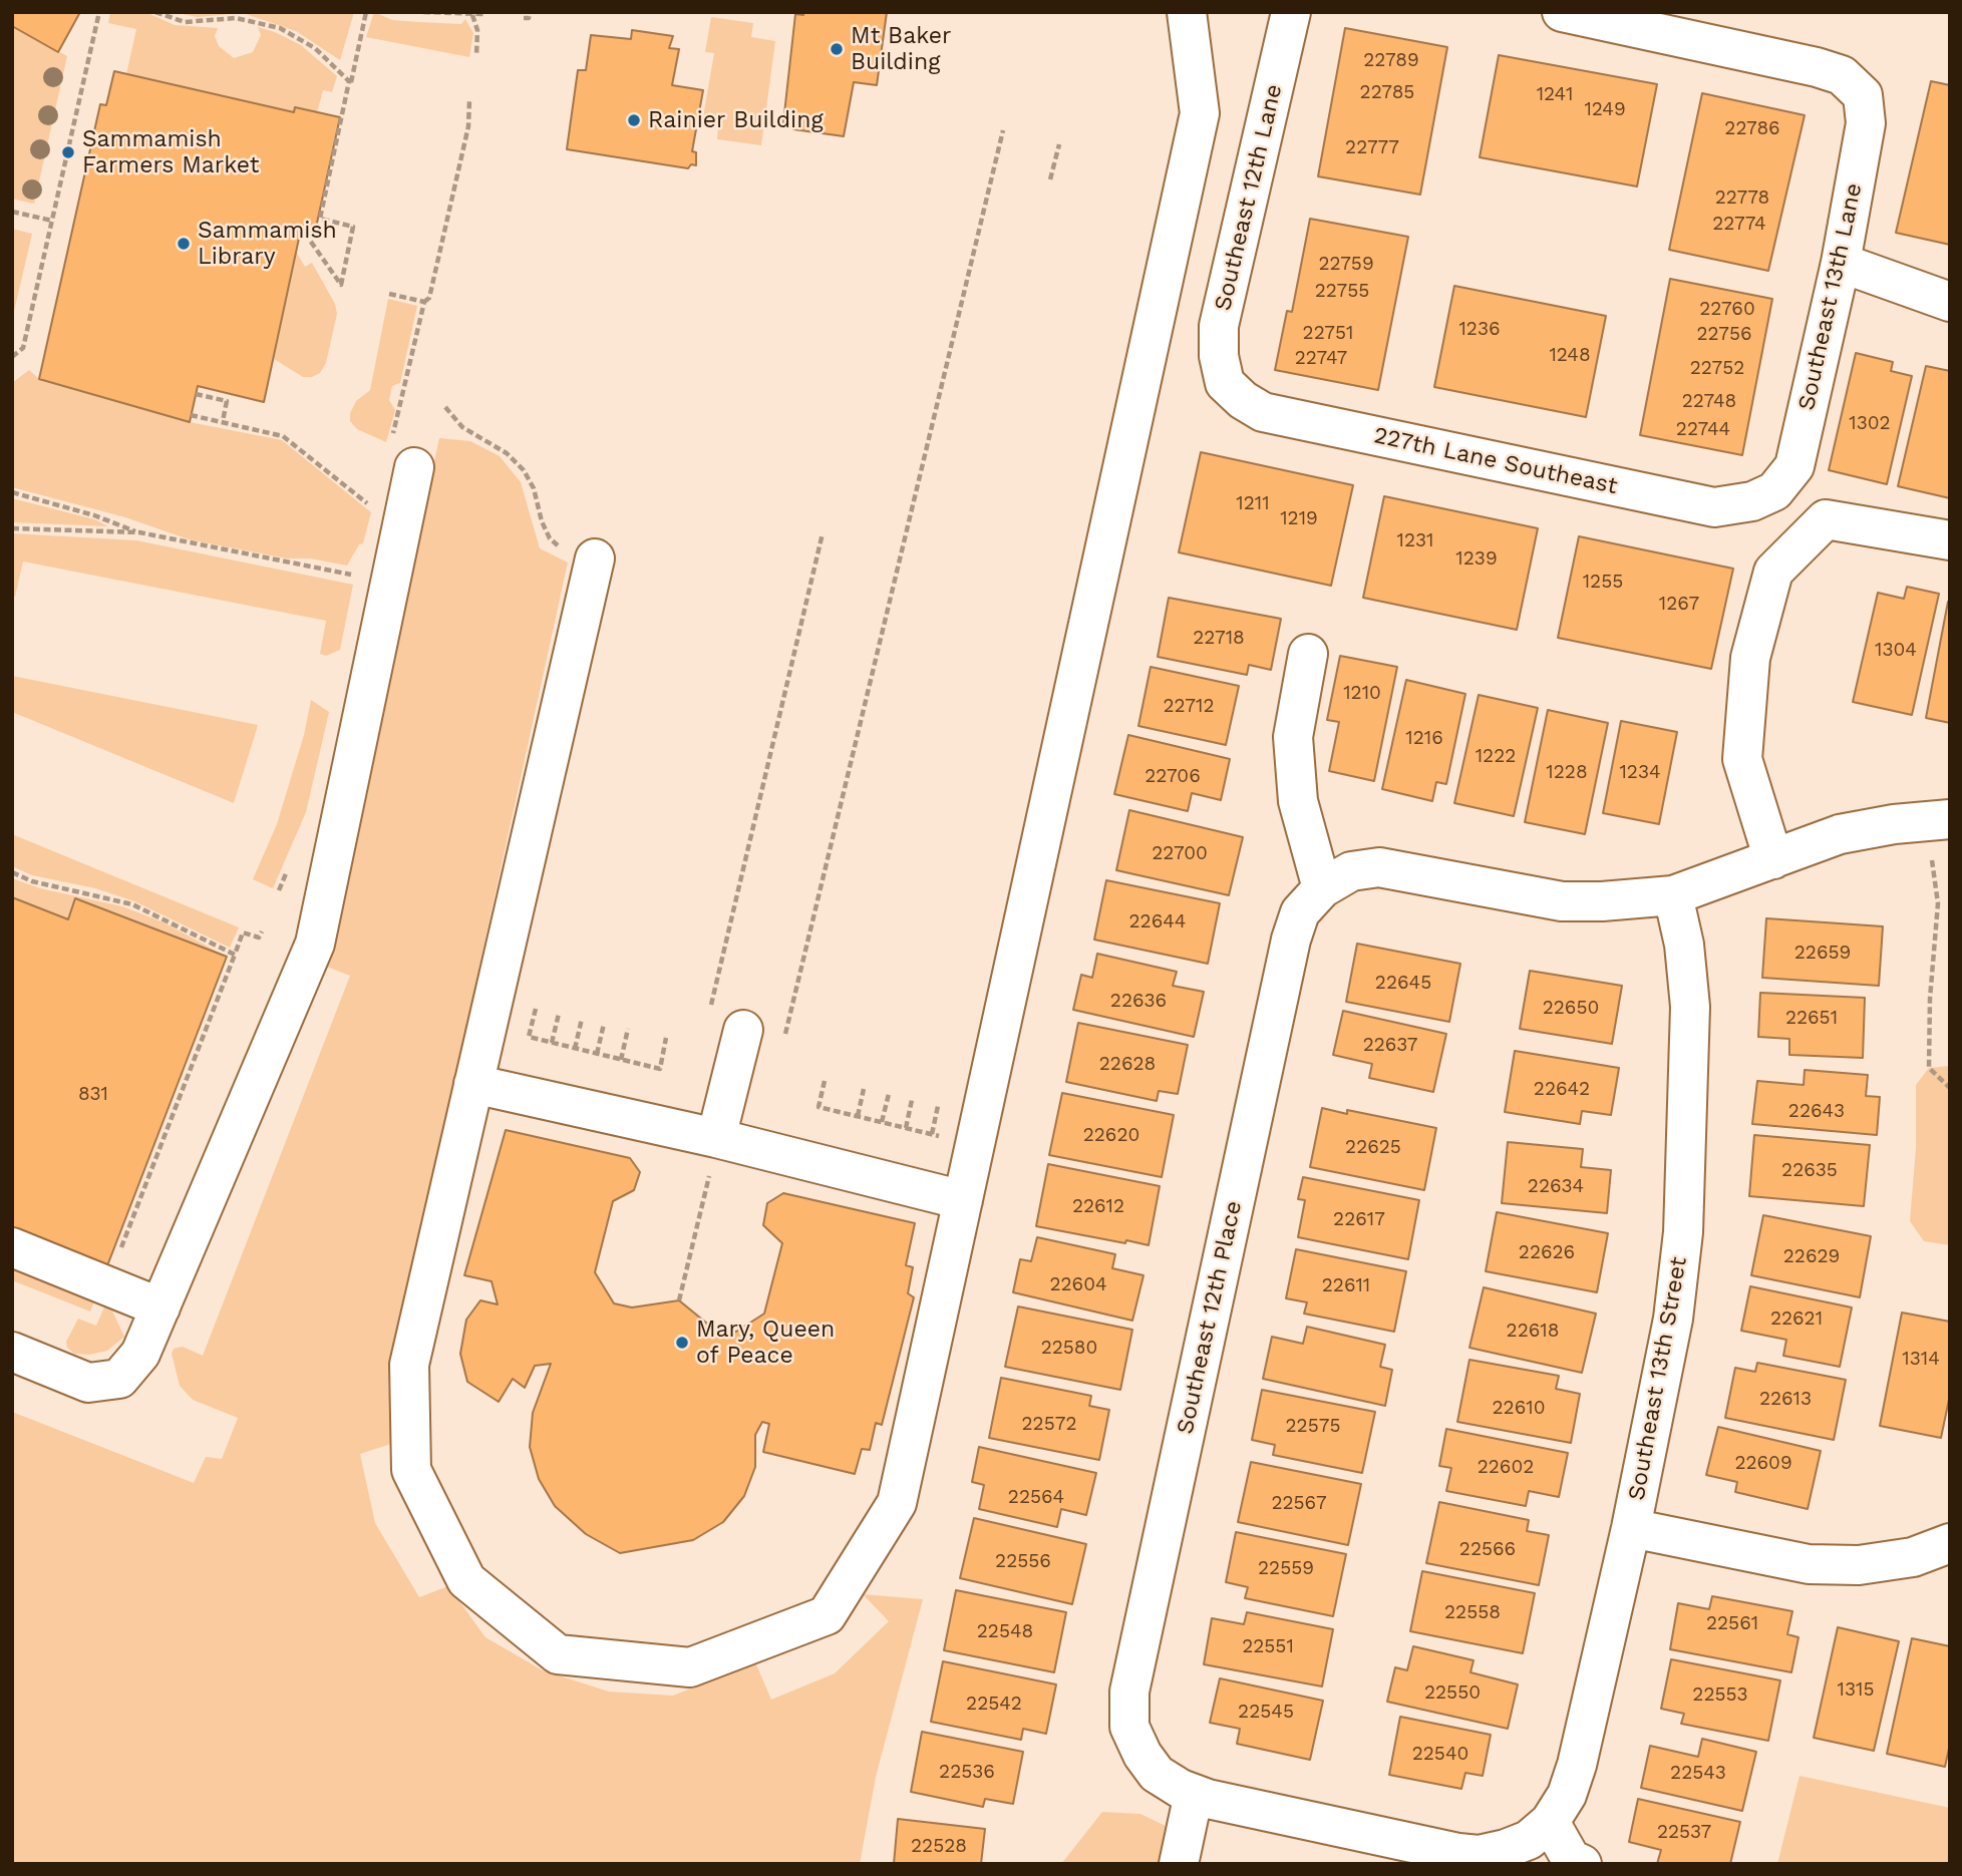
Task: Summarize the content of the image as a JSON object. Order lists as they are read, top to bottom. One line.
{"streets":{"street":["Southeast 12th Lane","Southeast 13th Lane","227th Lane Southeast","Southeast 12th Place","Southeast 13th Street"]},"crossings":[["Southeast 12th Lane","227th Lane Southeast"],["Southeast 13th Lane","227th Lane Southeast"],["Southeast 12th Place","Southeast 13th Street"]],"places":["Mt Baker Building","Rainier Building","Sammamish Farmers Market","Sammamish Library","Mary, Queen of Peace"],"house_numbers":["22789","22785","1241","1249","22786","22777","22778","22774","22759","22755","22760","1236","22751","22756","1248","22747","22752","22748","1302","22744","1211","1219","1231","1239","1255","1267","22718","1304","1210","22712","1216","1222","1228","1234","22706","22700","22644","22659","22645","22636","22650","22651","22637","22628","22642","831","22643","22620","22625","22635","22634","22612","22617","22626","22629","22604","22611","22621","22618","22580","1314","22613","22610","22572","22575","22609","22602","22564","22567","22566","22556","22559","22558","22561","22548","22551","1315","22550","22553","22542","22545","22540","22536","22543","22537","22528"]}
